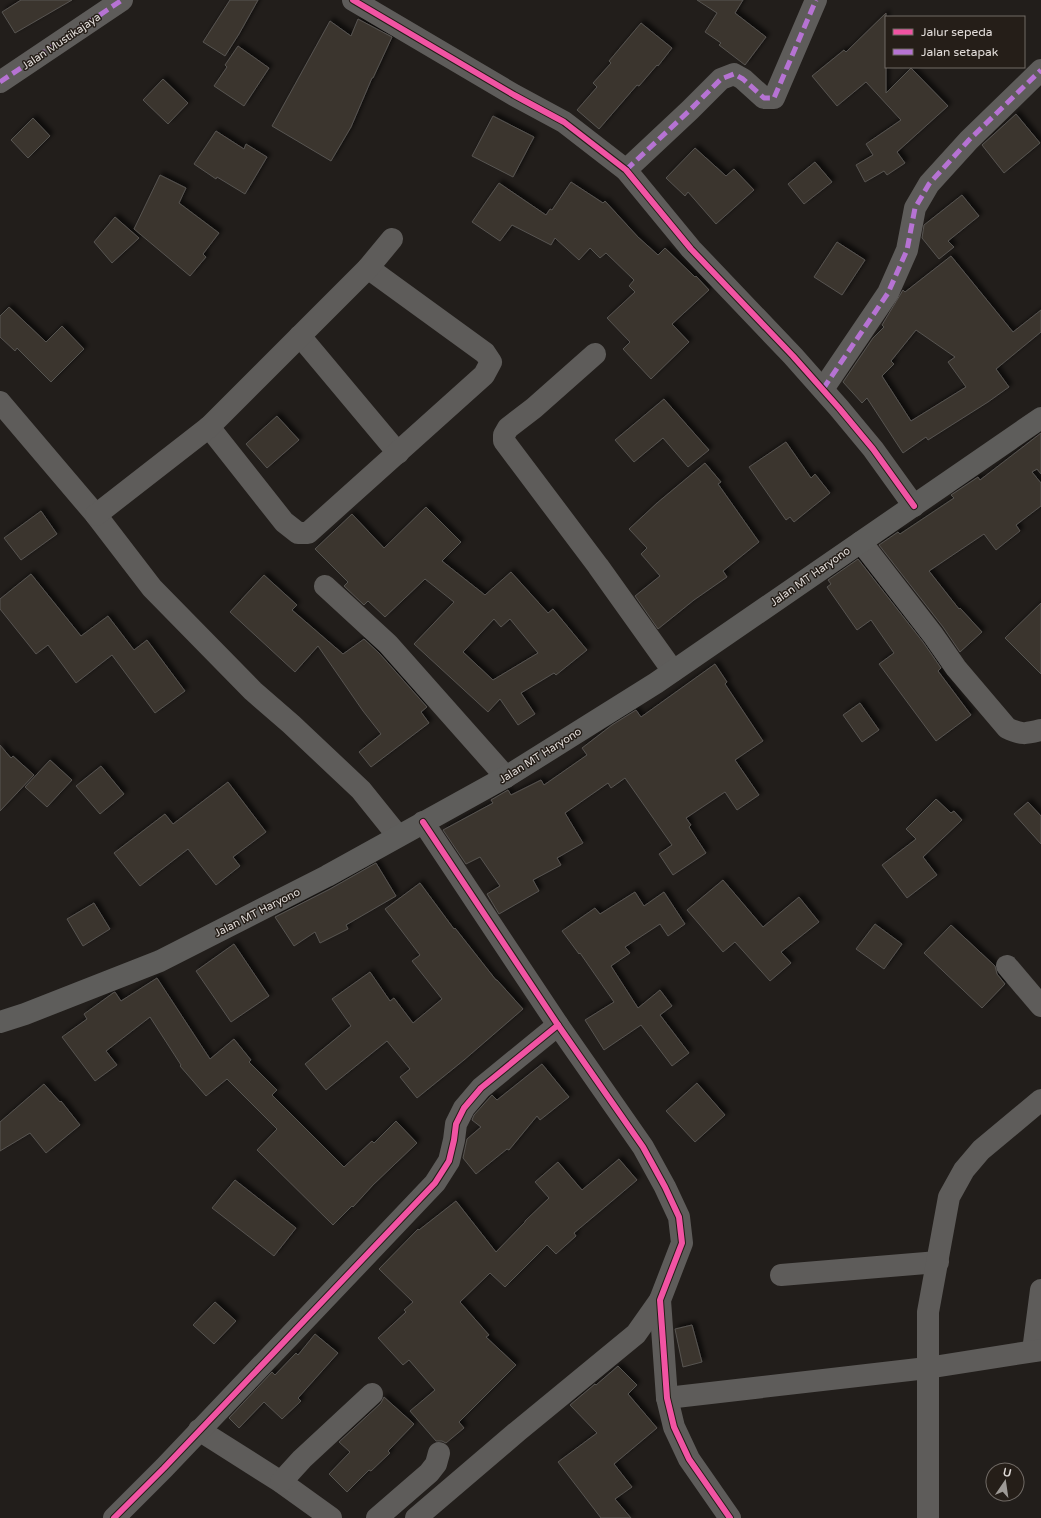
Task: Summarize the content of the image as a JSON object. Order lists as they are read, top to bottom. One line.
{"streets":{"main road":["Jalan MT Haryono"],"street":["Jalan Mustikajaya"]},"legend":["Jalur sepeda","Jalan setapak"],"north":"top"}
